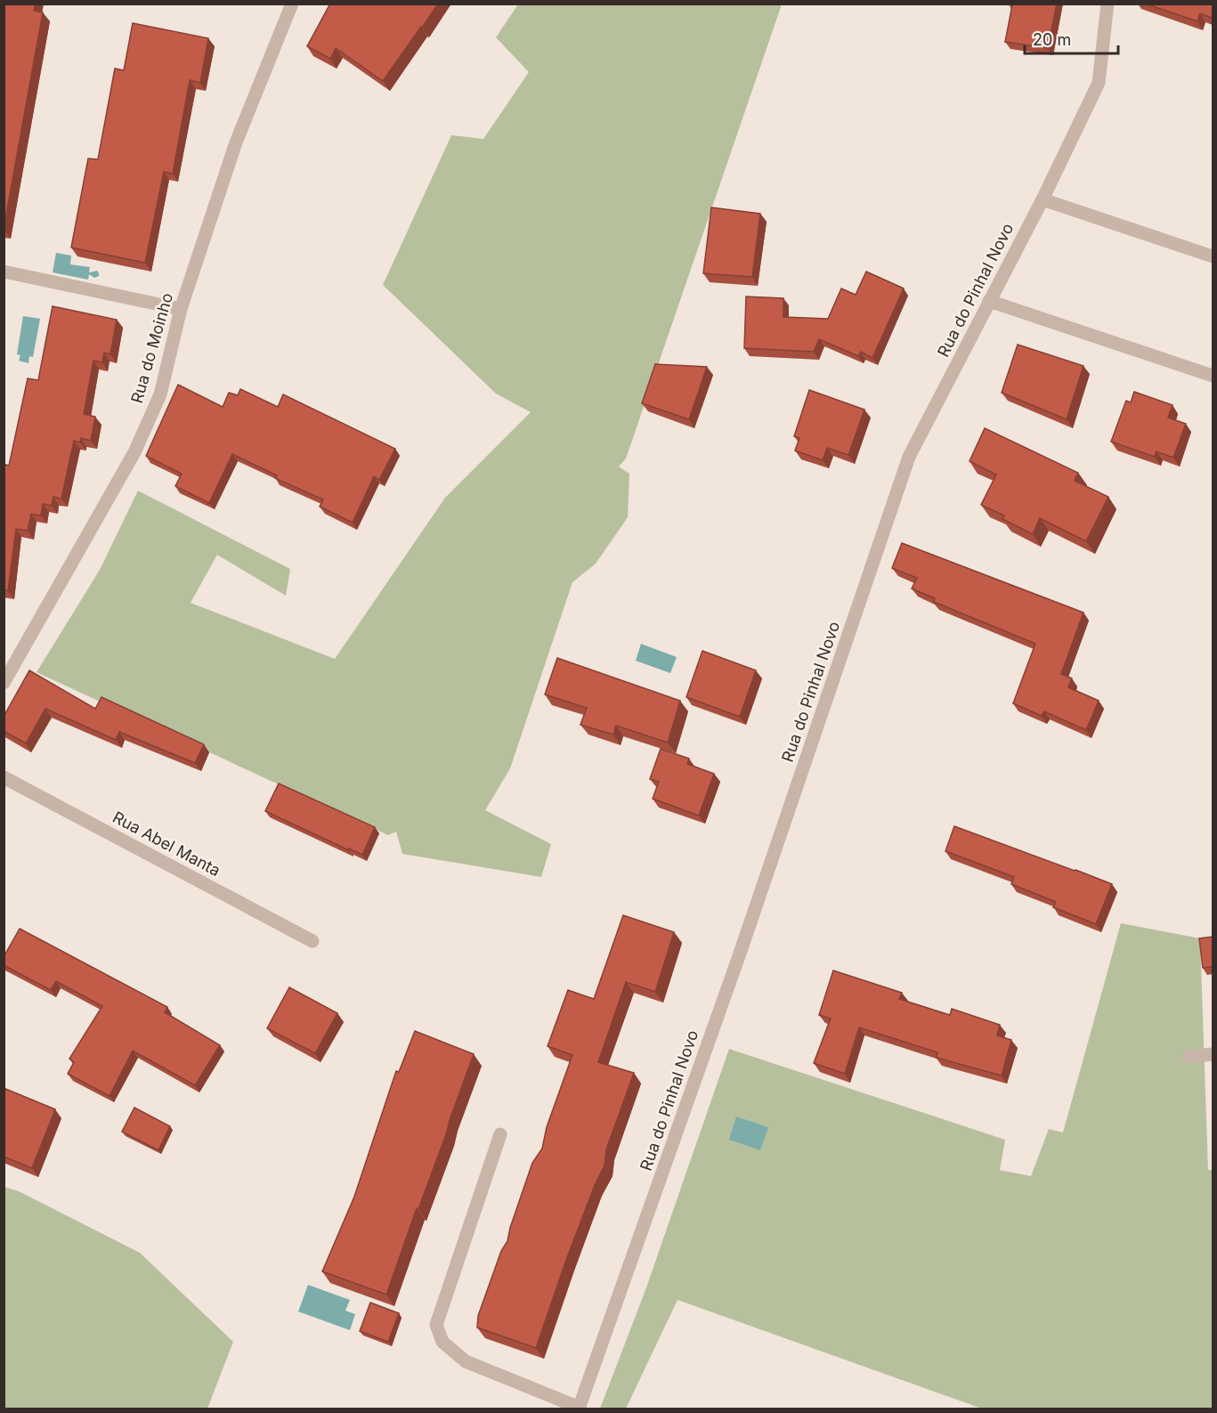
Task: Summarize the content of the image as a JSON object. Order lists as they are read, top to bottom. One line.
{"streets":{"street":["Rua do Pinhal Novo","Rua do Moinho","Rua Abel Manta"]},"scale_bar":"20 m"}
